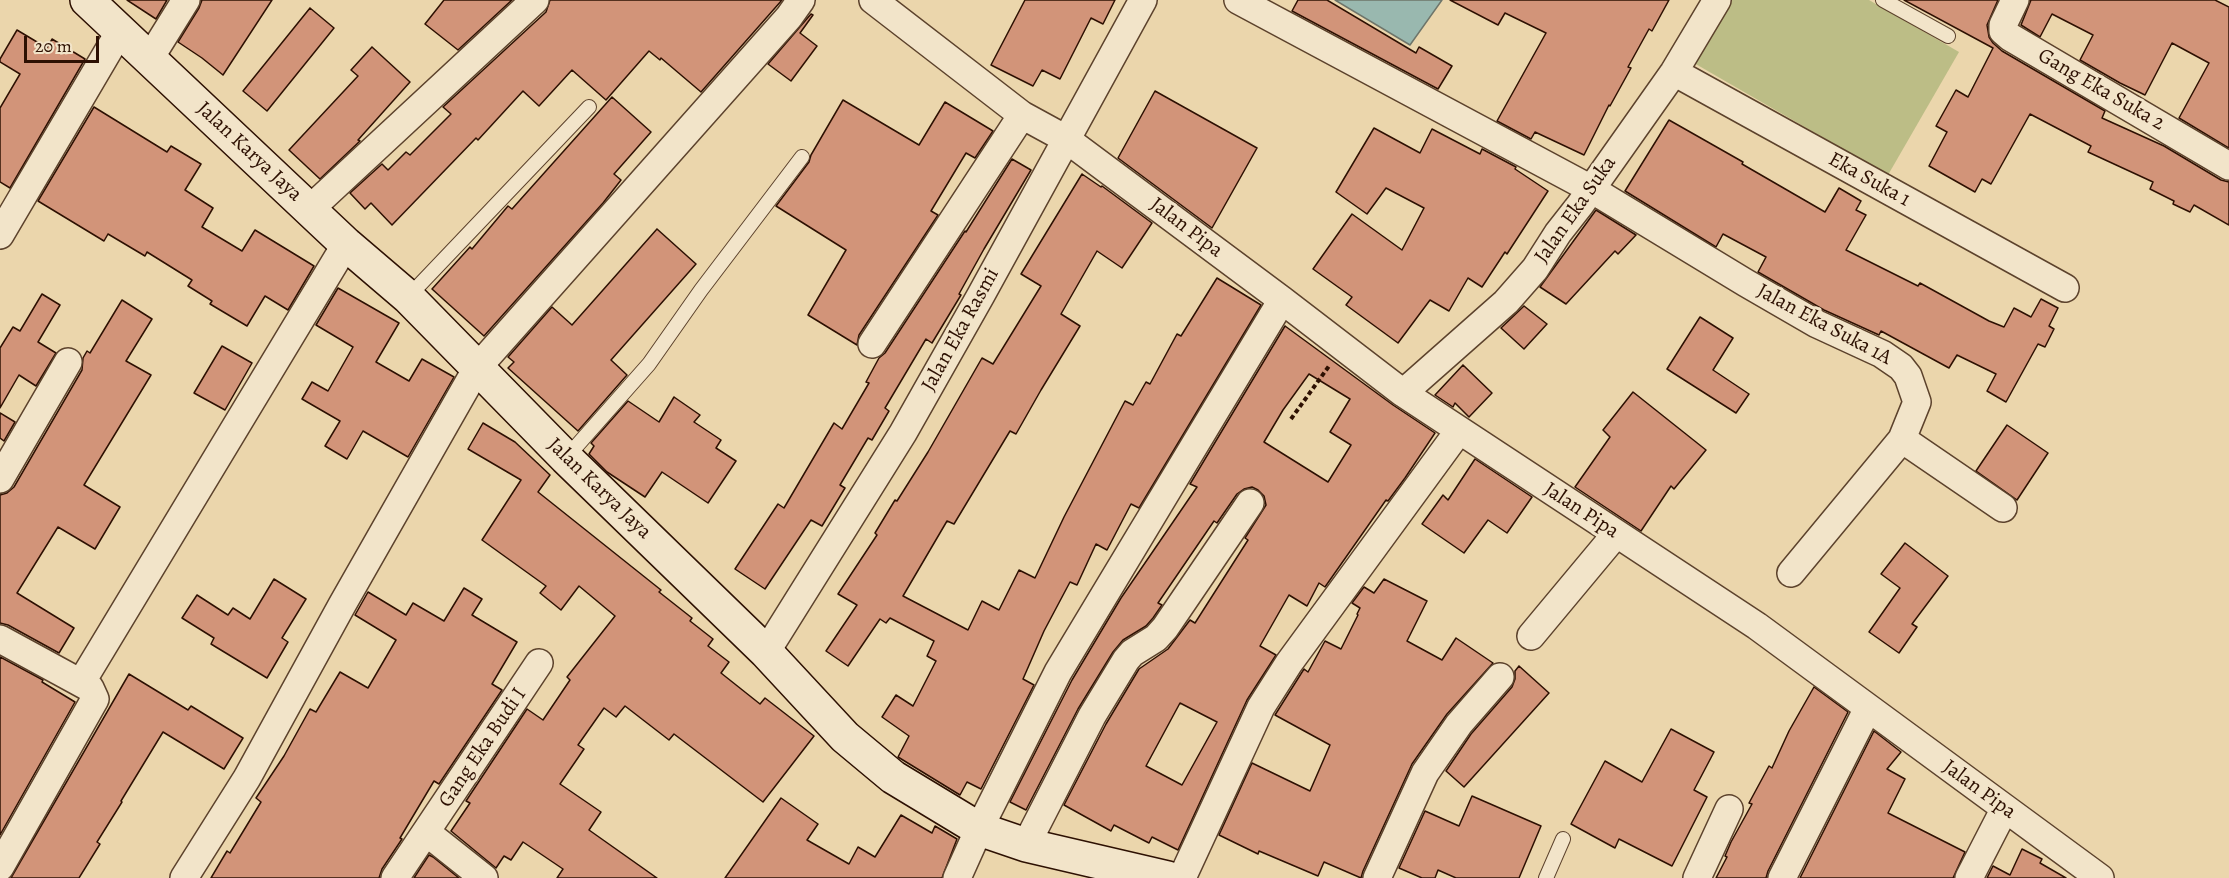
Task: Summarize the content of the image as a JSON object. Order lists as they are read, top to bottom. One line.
{"streets":{"main road":["Jalan Karya Jaya"],"street":["Gang Eka Suka 2","Eka Suka 1","Jalan Eka Suka","Jalan Pipa","Jalan Eka Suka 1A","Jalan Eka Rasmi","Gang Eka Budi I"]},"crossings":[["Jalan Karya Jaya","Jalan Eka Rasmi"],["Eka Suka 1","Jalan Eka Suka"],["Jalan Eka Suka","Jalan Pipa"],["Jalan Eka Suka","Jalan Eka Suka 1A"],["Jalan Pipa","Jalan Eka Rasmi"]],"scale_bar":"20 m"}
